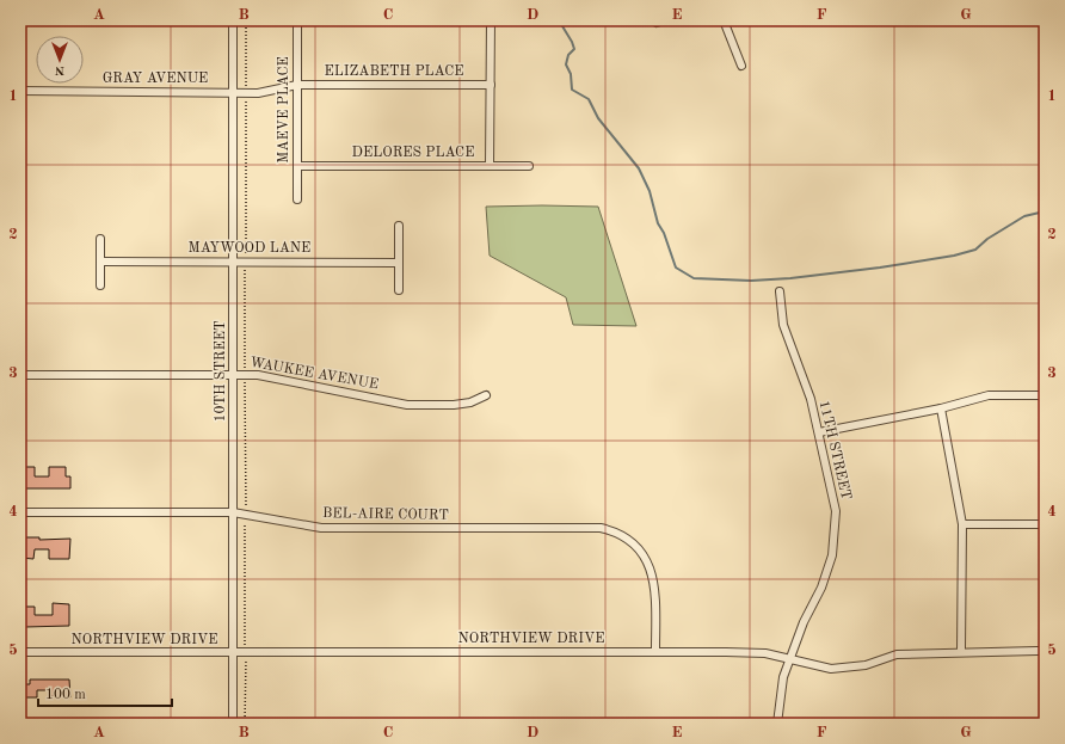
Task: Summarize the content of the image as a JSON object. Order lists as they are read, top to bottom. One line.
{"streets":{"street":["ELIZABETH PLACE","GRAY AVENUE","MAEVE PLACE","DELORES PLACE","MAYWOOD LANE","10TH STREET","WAUKEE AVENUE","11TH STREET","BEL-AIRE COURT","NORTHVIEW DRIVE"]},"crossings":[["ELIZABETH PLACE","GRAY AVENUE"],["ELIZABETH PLACE","MAEVE PLACE"],["GRAY AVENUE","10TH STREET"],["MAEVE PLACE","DELORES PLACE"],["MAYWOOD LANE","10TH STREET"],["10TH STREET","WAUKEE AVENUE"],["10TH STREET","BEL-AIRE COURT"],["10TH STREET","NORTHVIEW DRIVE"],["11TH STREET","NORTHVIEW DRIVE"],["BEL-AIRE COURT","NORTHVIEW DRIVE"]],"scale_bar":"100 m","north":"bottom","grid":{"columns":["A","B","C","D","E","F","G"],"rows":["1","2","3","4","5"]}}
